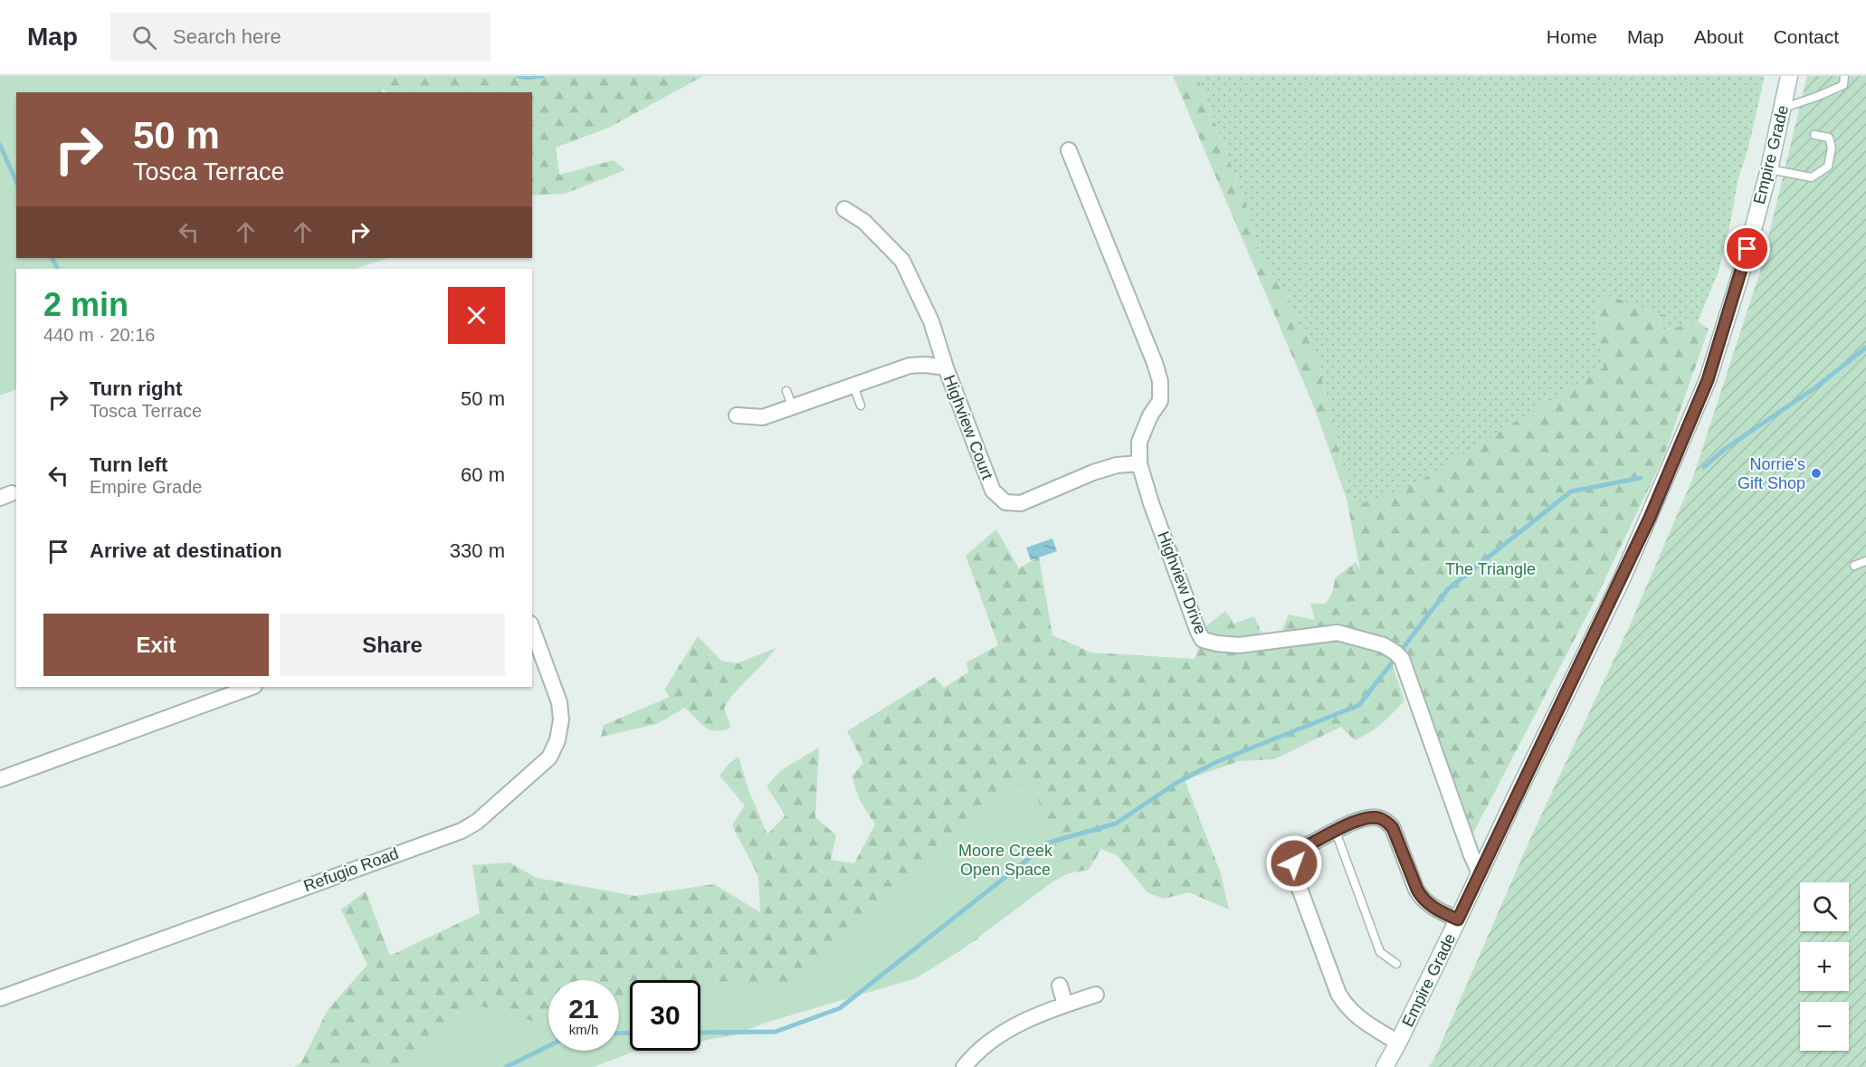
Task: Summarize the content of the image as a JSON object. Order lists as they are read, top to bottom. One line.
{"streets":{"main road":["Empire Grade"],"street":["Highview Court","Highview Drive","Refugio Road"]},"crossings":[["Empire Grade","Highview Drive"],["Highview Court","Highview Drive"]],"parks":["The Triangle","Moore Creek Open Space"],"places":["Norrie's Gift Shop"],"page":{"header":"Map","search":"Search here","nav":["Home","Map","About","Contact"],"turn":["50 m","Tosca Terrace"],"heading":["2 min","440 m · 20:16"],"list":[{"name":"Turn right","note":"Tosca Terrace","value":"50 m"},{"name":"Turn left","note":"Empire Grade","value":"60 m"},{"name":"Arrive at destination","value":"330 m"}],"buttons":["Exit","Share"],"map_buttons":["+","−"],"speed":"21 km/h","limit":"30"}}
